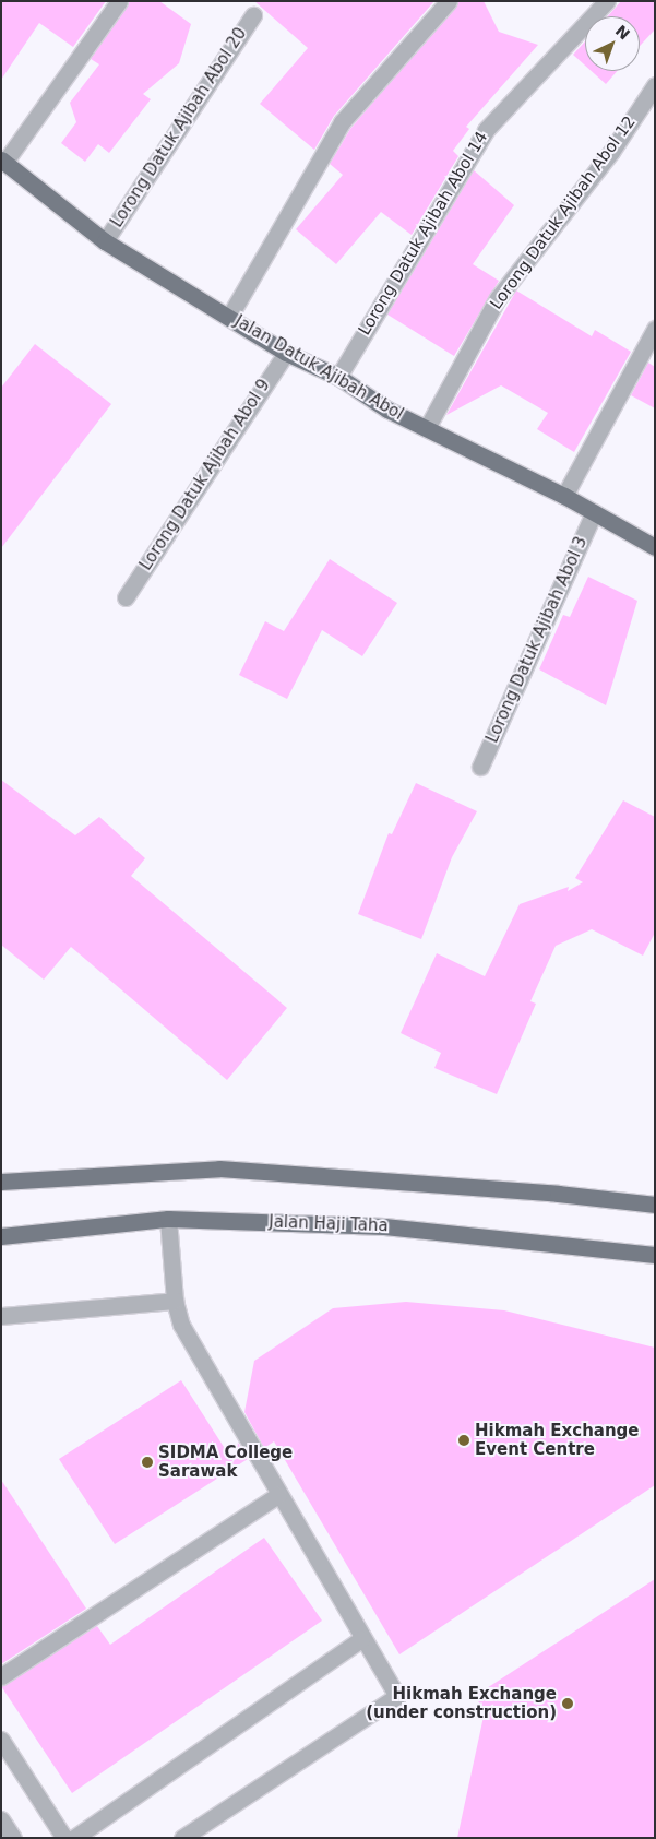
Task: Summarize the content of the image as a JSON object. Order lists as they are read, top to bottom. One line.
{"streets":{"main road":["Jalan Datuk Ajibah Abol","Jalan Haji Taha"],"street":["Lorong Datuk Ajibah Abol 20","Lorong Datuk Ajibah Abol 12","Lorong Datuk Ajibah Abol 14","Lorong Datuk Ajibah Abol 9","Lorong Datuk Ajibah Abol 3"]},"crossings":[["Lorong Datuk Ajibah Abol 20","Jalan Datuk Ajibah Abol"],["Lorong Datuk Ajibah Abol 12","Jalan Datuk Ajibah Abol"],["Lorong Datuk Ajibah Abol 14","Jalan Datuk Ajibah Abol"],["Jalan Datuk Ajibah Abol","Lorong Datuk Ajibah Abol 9"],["Jalan Datuk Ajibah Abol","Lorong Datuk Ajibah Abol 3"]],"places":["Hikmah Exchange Event Centre","SIDMA College Sarawak","Hikmah Exchange (under construction)"],"north":"top right"}
